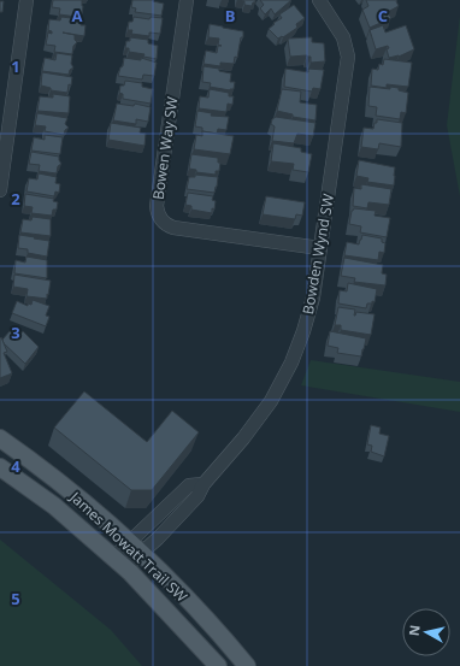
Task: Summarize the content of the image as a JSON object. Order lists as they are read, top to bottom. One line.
{"streets":{"main road":["James Mowatt Trail SW"],"street":["Bowen Way SW","Bowden Wynd SW"]},"crossings":[["Bowen Way SW","Bowden Wynd SW"],["Bowden Wynd SW","James Mowatt Trail SW"]],"north":"left","grid":{"columns":["A","B","C"],"rows":["1","2","3","4","5"]}}
